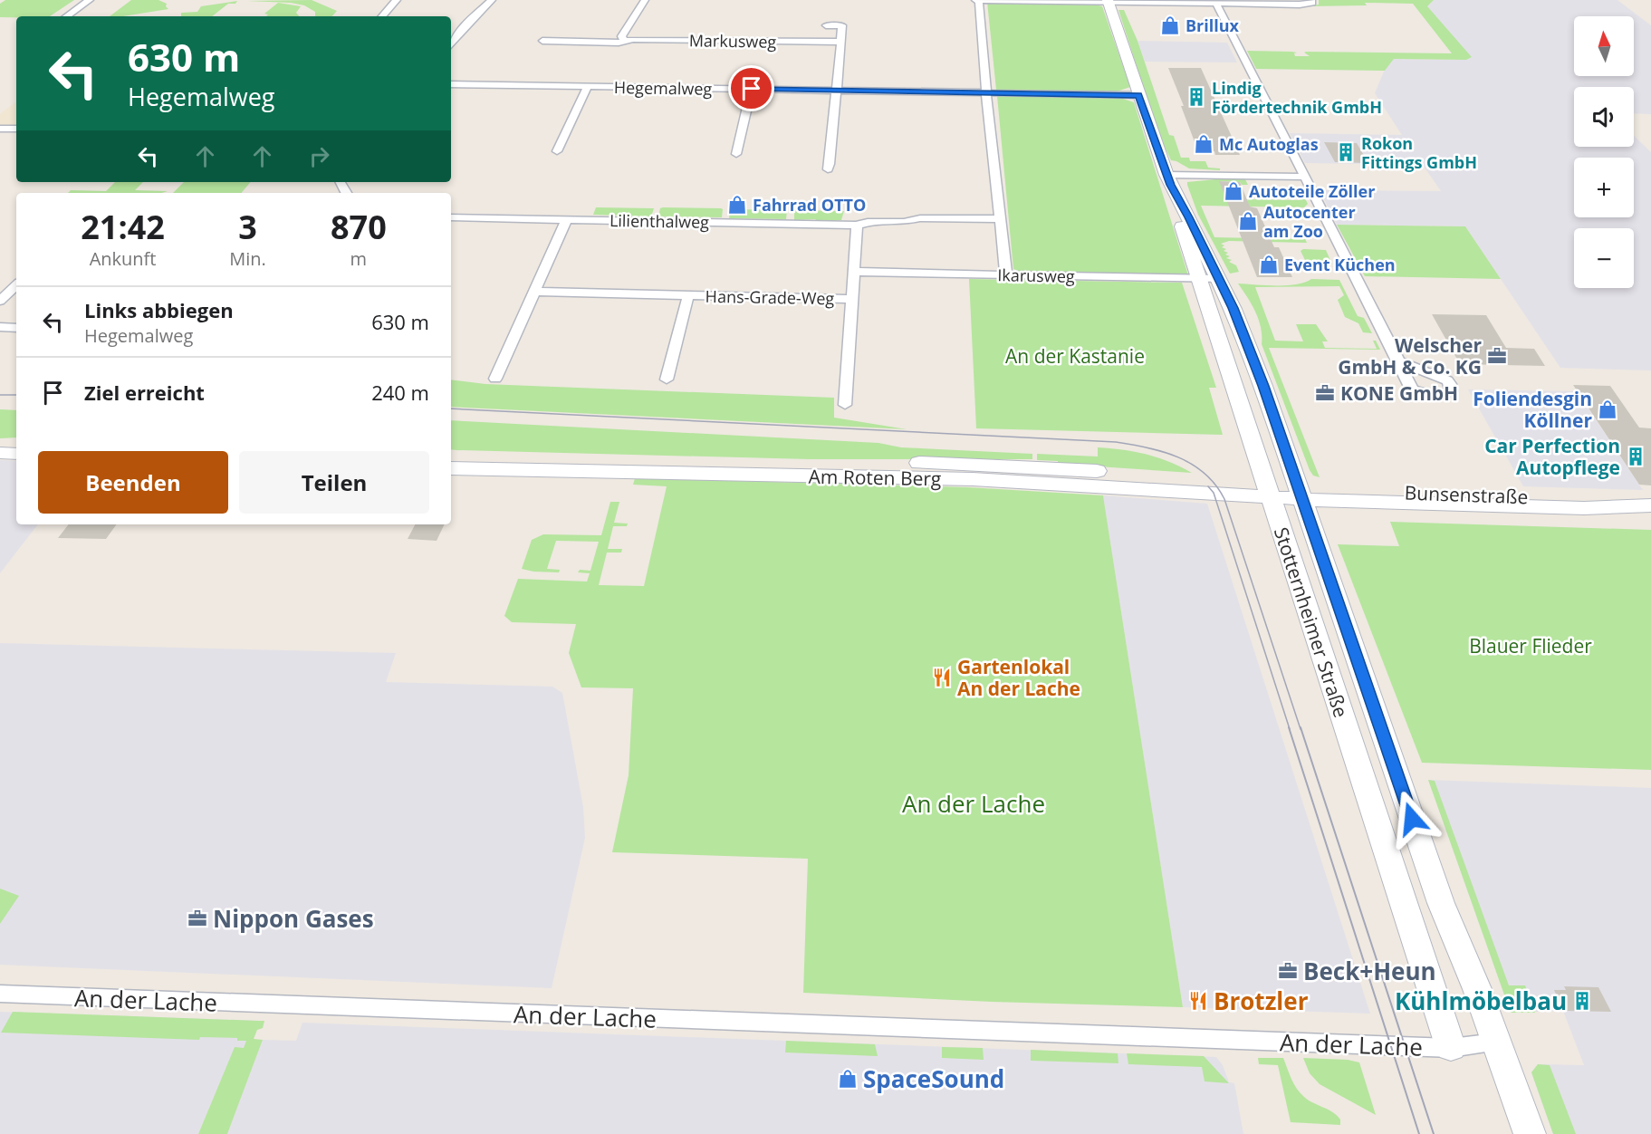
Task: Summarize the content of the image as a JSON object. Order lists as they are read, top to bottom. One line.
{"streets":{"main road":["Am Roten Berg","Bunsenstraße","Stotternheimer Straße"],"street":["Markusweg","Hegemalweg","Lilienthalweg","Ikarusweg","Hans-Grade-Weg","An der Lache"]},"crossings":[["Hegemalweg","Stotternheimer Straße"],["Ikarusweg","Stotternheimer Straße"],["Am Roten Berg","Bunsenstraße"],["Am Roten Berg","Stotternheimer Straße"],["Bunsenstraße","Stotternheimer Straße"],["Stotternheimer Straße","An der Lache"]],"parks":["An der Kastanie","Blauer Flieder","An der Lache"],"places":{"shop":["Brillux","Mc Autoglas","Autoteile Zöller","Fahrrad OTTO","Autocenter am Zoo","Event Küchen","Foliendesgin Köllner","SpaceSound"],"building":["Lindig Fördertechnik GmbH","Rokon Fittings GmbH","Car Perfection Autopflege","Kühlmöbelbau"],"office":["Welscher GmbH & Co. KG","KONE GmbH","Nippon Gases","Beck+Heun"],"restaurant":["Gartenlokal An der Lache","Brotzler"]},"north":"top","page":{"map_buttons":["+","−"],"turn":["630 m","Hegemalweg"],"eta":["21:42","Ankunft","3","Min.","870","m"],"list":[{"name":"Links abbiegen","note":"Hegemalweg","value":"630 m"},{"name":"Ziel erreicht","value":"240 m"}],"buttons":["Beenden","Teilen"]}}
